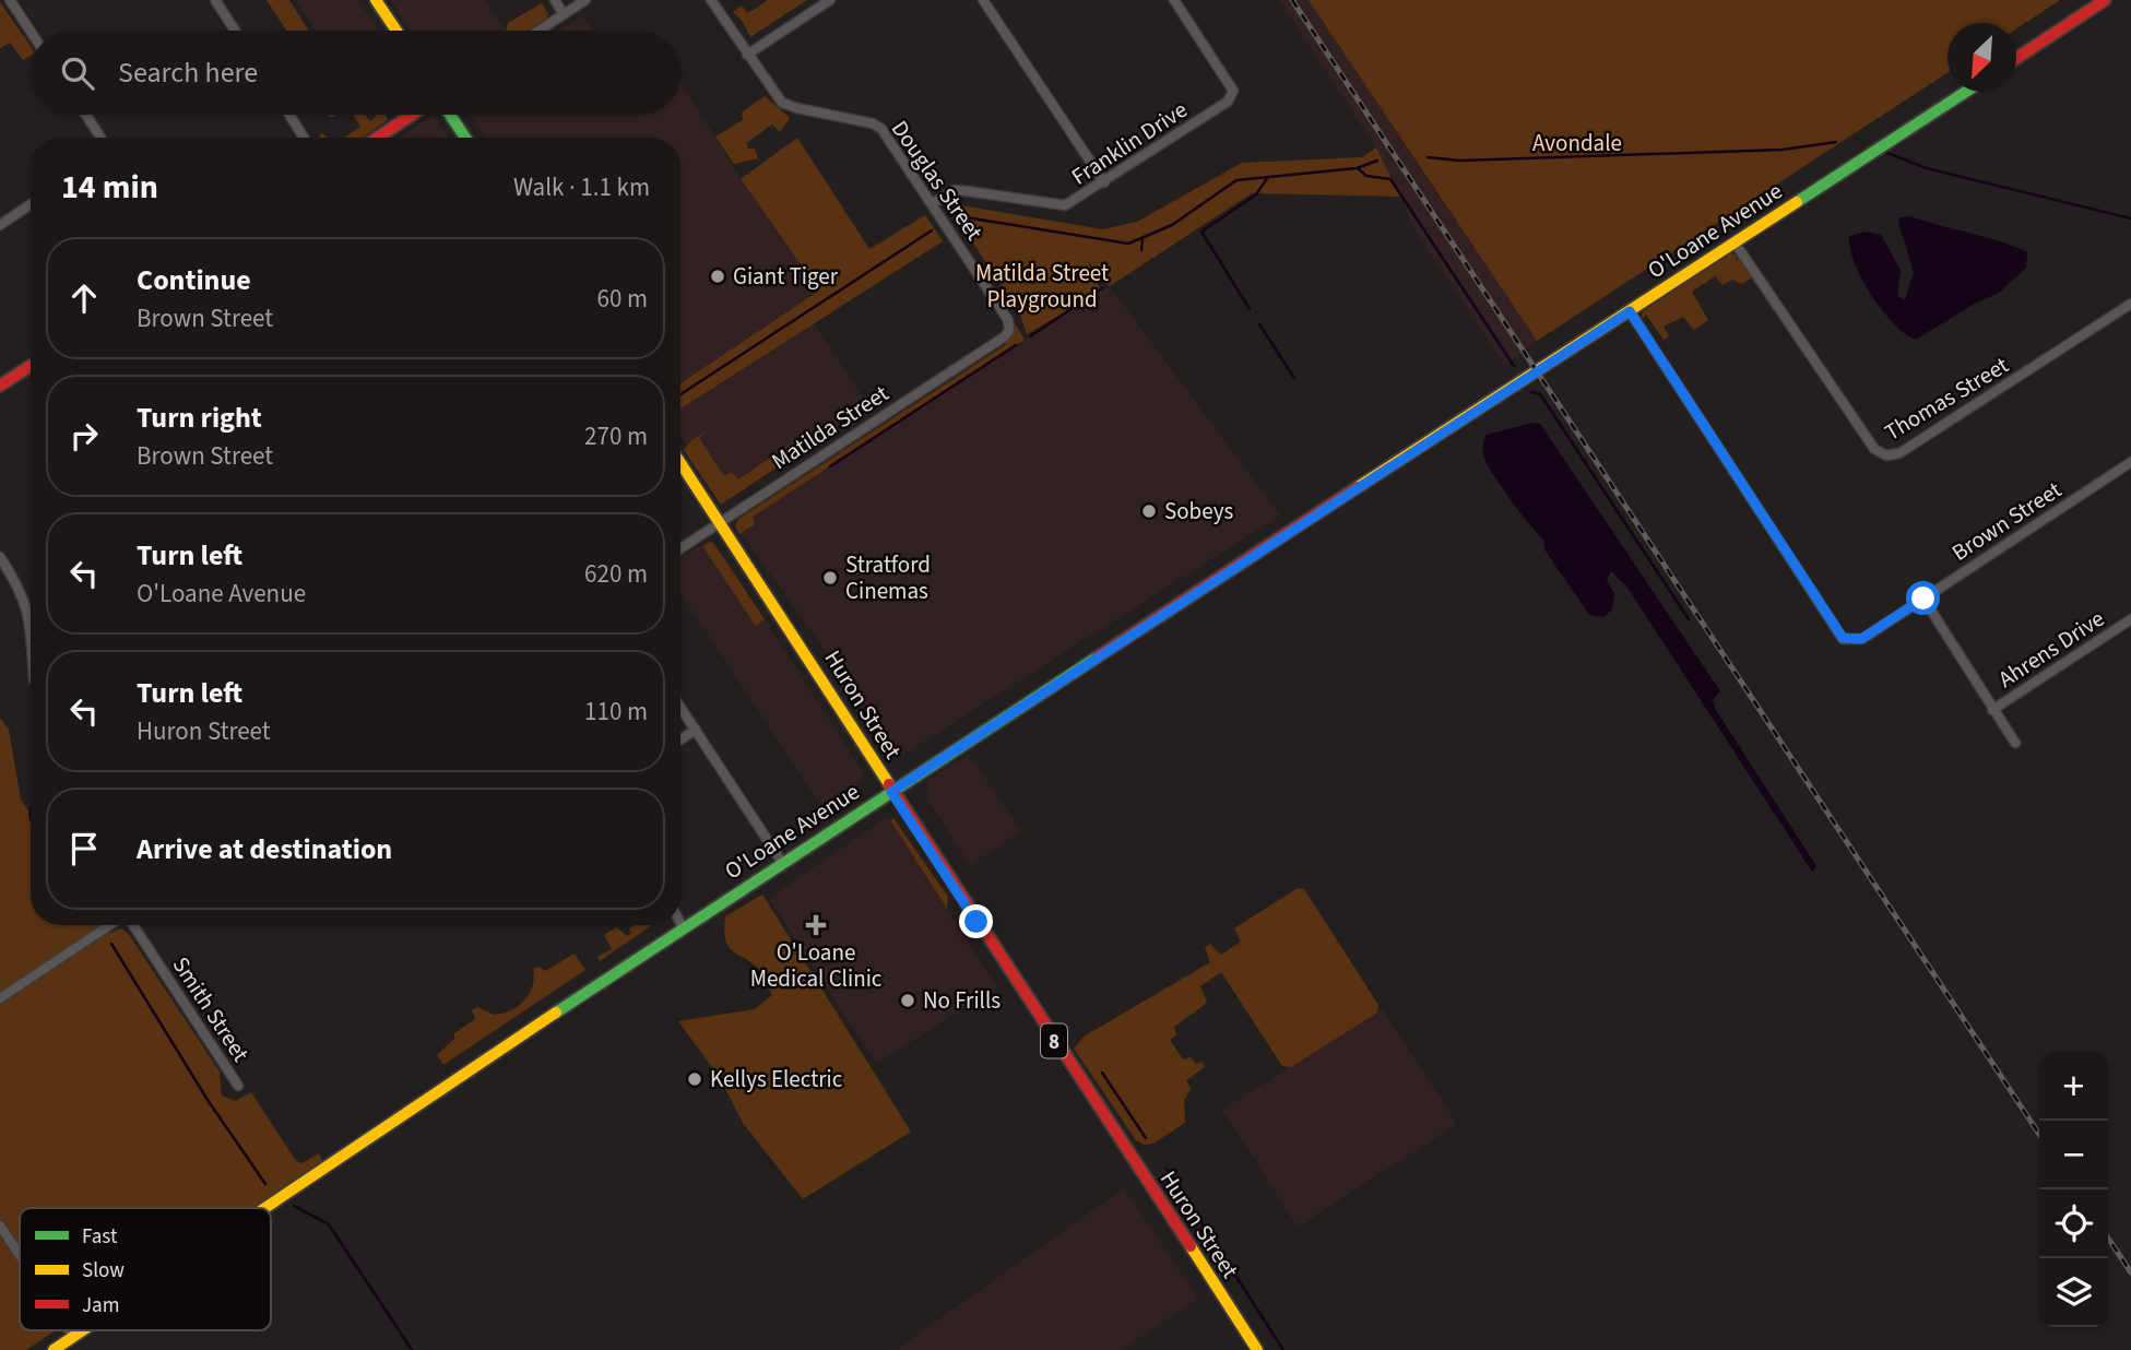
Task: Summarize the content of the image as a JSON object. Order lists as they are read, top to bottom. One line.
{"streets":{"main road":["O'Loane Avenue","Huron Street","8"],"street":["Franklin Drive","Douglas Street","Thomas Street","Matilda Street","Brown Street","Ahrens Drive","Smith Street"]},"crossings":[["Franklin Drive","Douglas Street"],["Douglas Street","Matilda Street"],["O'Loane Avenue","Thomas Street"],["O'Loane Avenue","Brown Street"],["O'Loane Avenue","Huron Street"],["Matilda Street","Huron Street"]],"parks":["Avondale","Matilda Street Playground"],"places":{"other":["Giant Tiger","Sobeys","Stratford Cinemas","No Frills","Kellys Electric"],"health":["O'Loane Medical Clinic"]},"legend":["Fast","Slow","Jam"],"north":"bottom left","page":{"search":"Search here","heading":["14 min","Walk · 1.1 km"],"list":[["Continue","Brown Street","60 m"],["Turn right","Brown Street","270 m"],["Turn left","O'Loane Avenue","620 m"],["Turn left","Huron Street","110 m"],"Arrive at destination"],"map_buttons":["+","−"]}}
